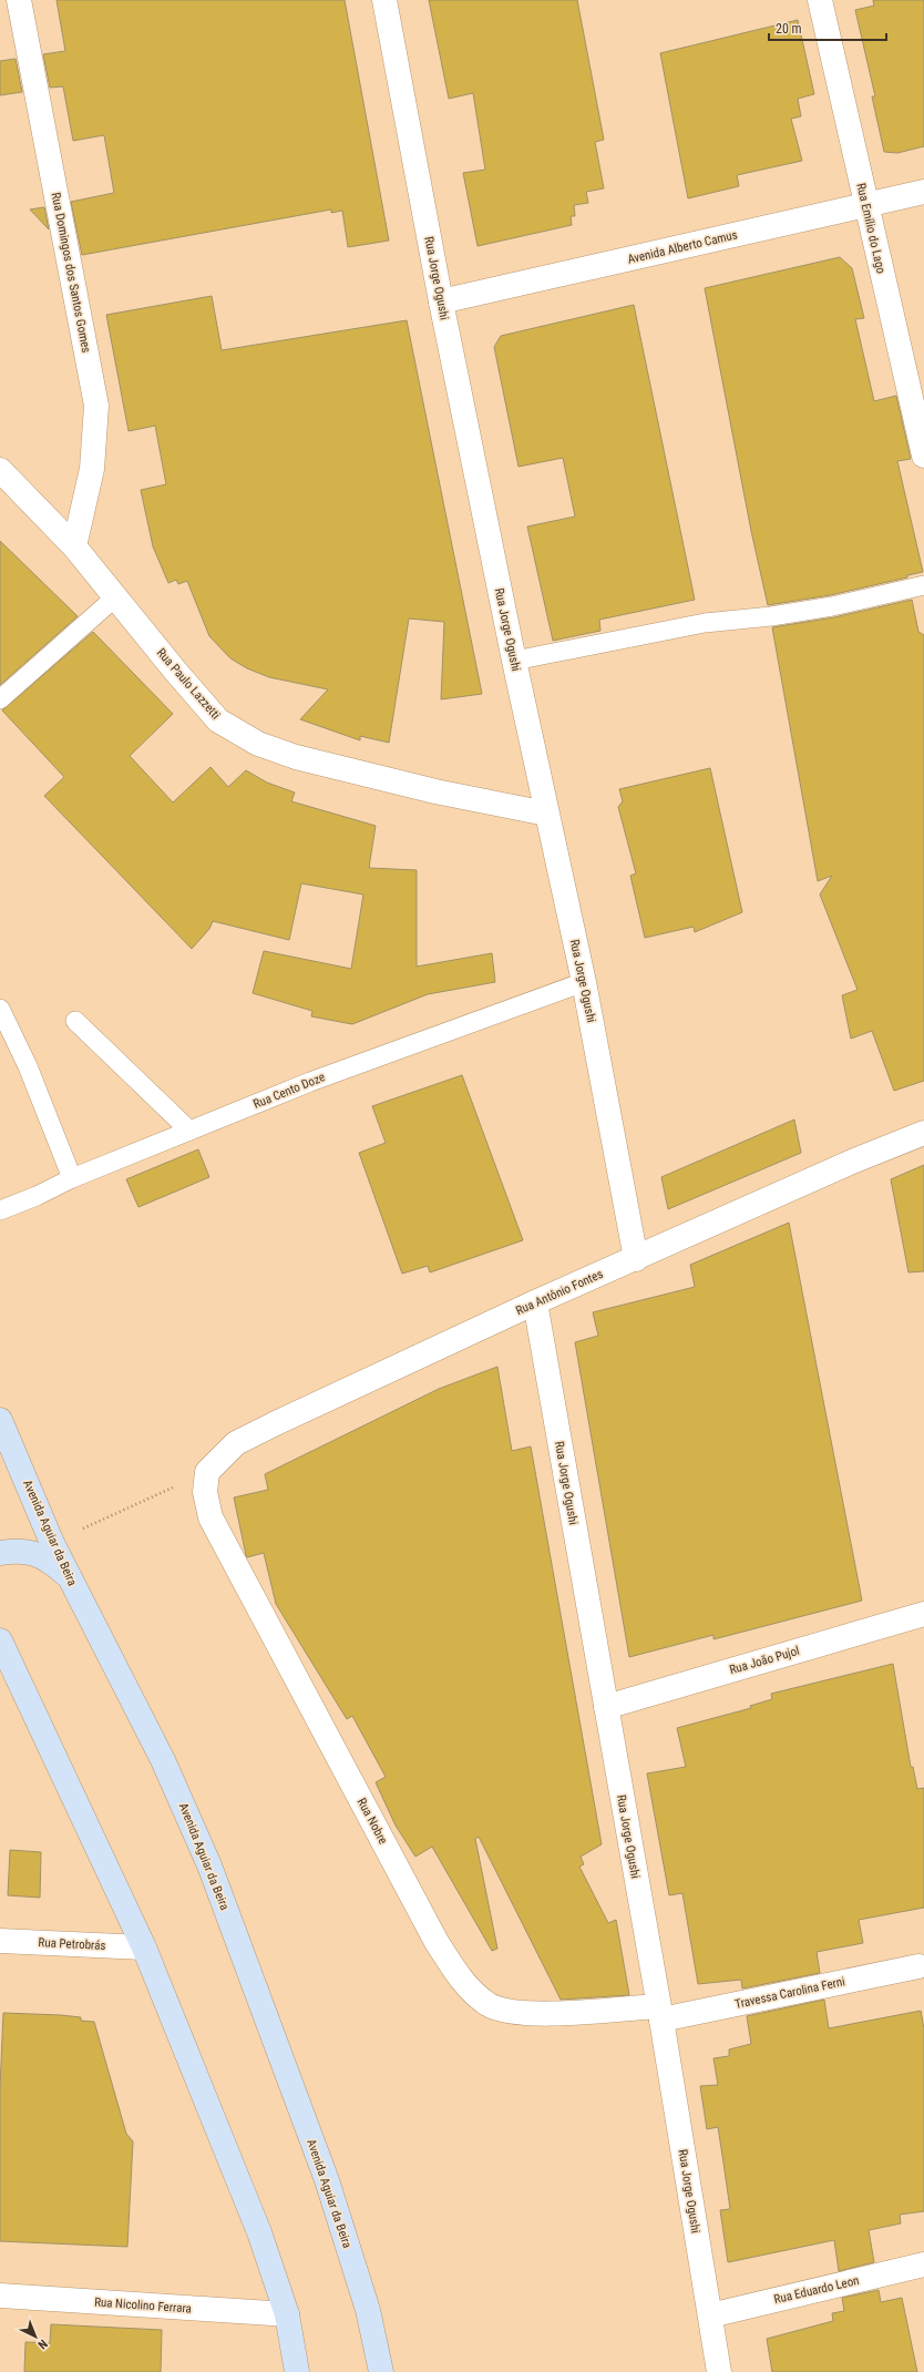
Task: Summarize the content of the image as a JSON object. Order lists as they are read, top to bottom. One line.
{"streets":{"main road":["Avenida Aguiar da Beira"],"street":["Rua Emílio do Lago","Avenida Alberto Camus","Rua Domingos dos Santos Gomes","Rua Jorge Ogushi","Rua Paulo Lazzetti","Rua Antônio Fontes","Rua João Pujol","Rua Nobre","Rua Petrobrás","Travessa Carolina Ferni","Rua Eduardo Leon","Rua Nicolino Ferrara"],"lane":["Rua Cento Doze"]},"crossings":[["Rua Emílio do Lago","Avenida Alberto Camus"],["Avenida Alberto Camus","Rua Jorge Ogushi"],["Rua Domingos dos Santos Gomes","Rua Paulo Lazzetti"],["Rua Jorge Ogushi","Rua Paulo Lazzetti"],["Rua Jorge Ogushi","Rua Cento Doze"],["Rua Jorge Ogushi","Rua Antônio Fontes"],["Rua Jorge Ogushi","Rua João Pujol"],["Rua Jorge Ogushi","Rua Nobre"],["Rua Jorge Ogushi","Travessa Carolina Ferni"],["Rua Jorge Ogushi","Rua Eduardo Leon"],["Rua Antônio Fontes","Rua Nobre"],["Rua Nobre","Travessa Carolina Ferni"]],"scale_bar":"20 m","north":"bottom right"}
